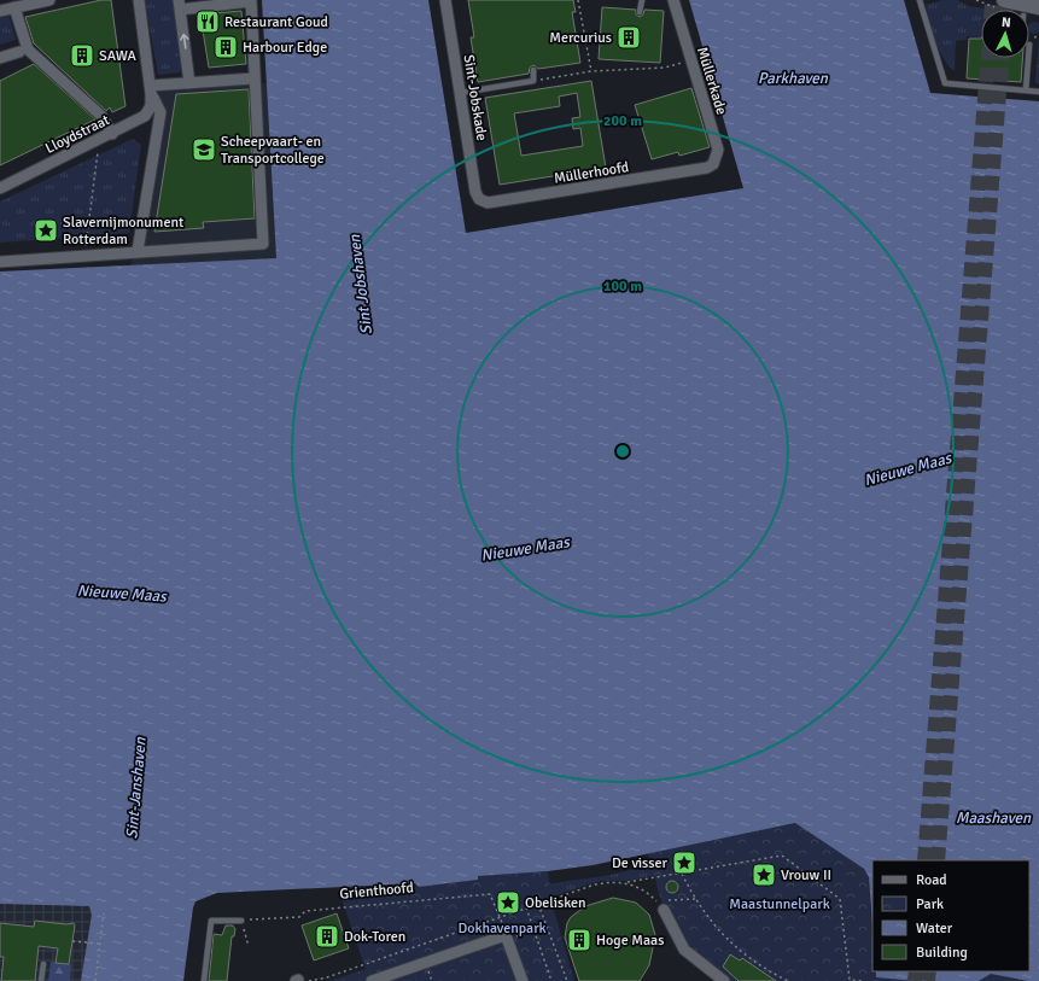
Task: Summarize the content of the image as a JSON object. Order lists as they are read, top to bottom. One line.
{"streets":{"street":["Müllerkade","Sint-Jobskade","Lloydstraat","Müllerhoofd"],"path":["Grienthoofd"]},"crossings":[["Müllerkade","Müllerhoofd"],["Sint-Jobskade","Müllerhoofd"]],"water":["Parkhaven","Sint Jobshaven","Nieuwe Maas","Sint-Janshaven","Maashaven"],"parks":["Maastunnelpark","Dokhavenpark"],"places":{"restaurant":["Restaurant Goud"],"building":["Mercurius","Harbour Edge","SAWA","Dok-Toren","Hoge Maas"],"school or university":["Scheepvaart- en Transportcollege"],"place":["Slavernijmonument Rotterdam","De visser","Vrouw II","Obelisken"]},"legend":["Road","Park","Water","Building"],"north":"top","rings":["200 m","100 m"]}
